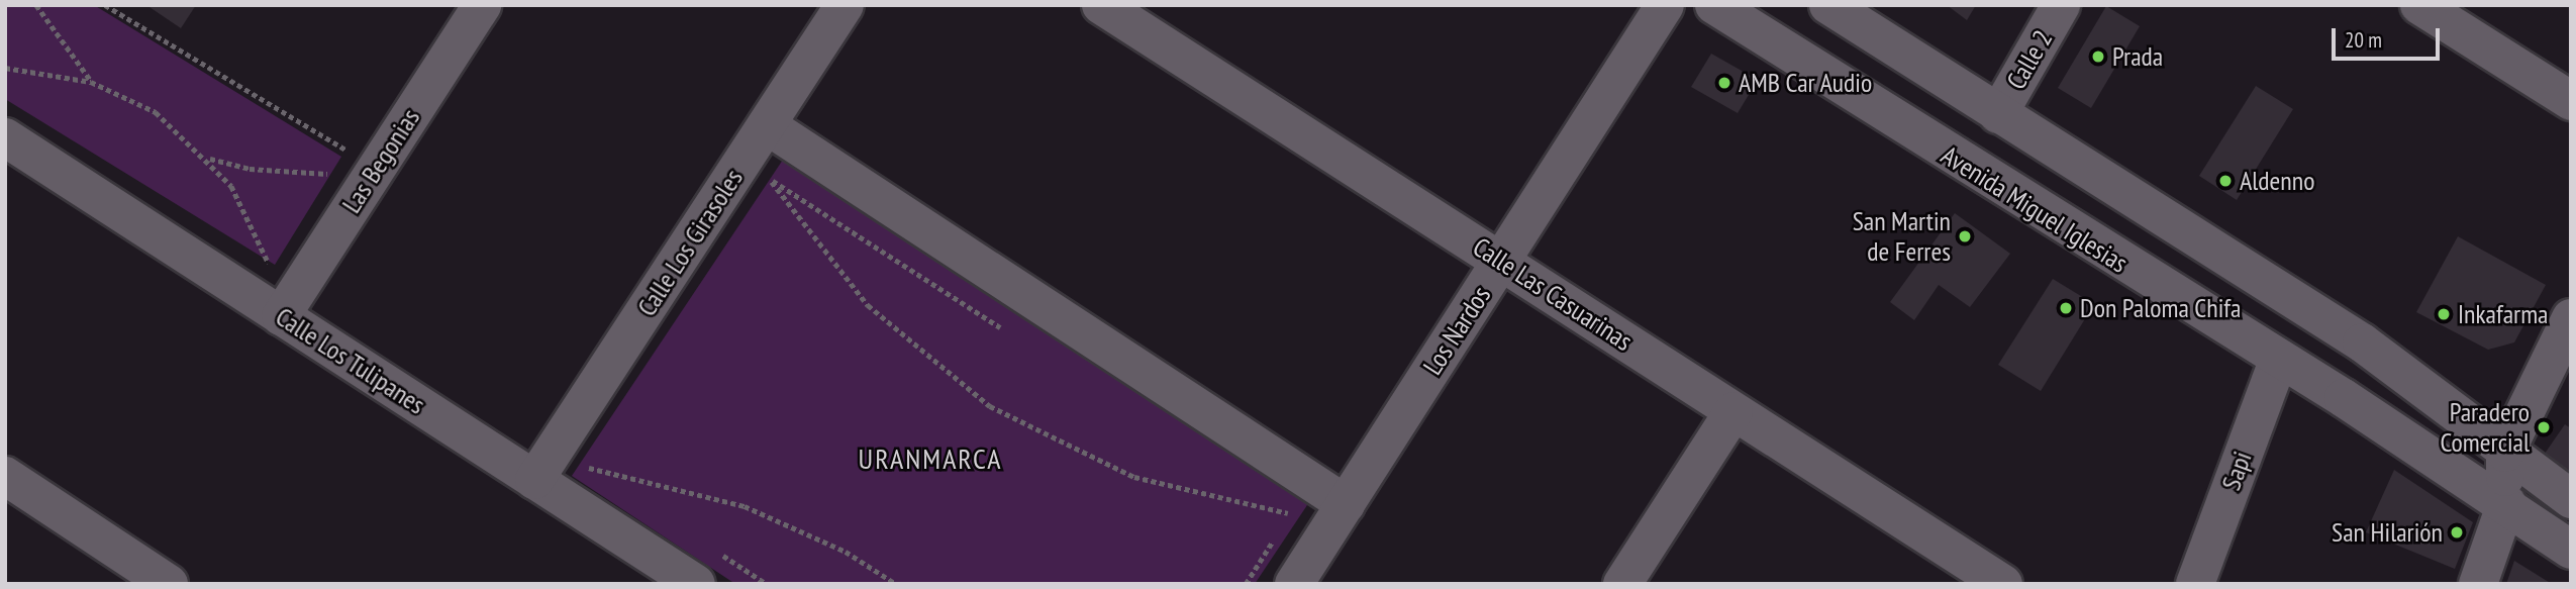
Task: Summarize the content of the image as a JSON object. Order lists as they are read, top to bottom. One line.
{"streets":{"street":["Calle 2","Las Begonias","Avenida Miguel Iglesias","Calle Los Girasoles","Calle Las Casuarinas","Los Nardos","Calle Los Tulipanes","Sapi"]},"crossings":[["Las Begonias","Calle Los Tulipanes"],["Avenida Miguel Iglesias","Sapi"],["Calle Los Girasoles","Calle Los Tulipanes"],["Calle Las Casuarinas","Los Nardos"]],"districts":["URANMARCA"],"places":["Prada","AMB Car Audio","Aldenno","San Martin de Ferres","Don Paloma Chifa","Inkafarma","Paradero Comercial","San Hilarión"],"scale_bar":"20 m"}
